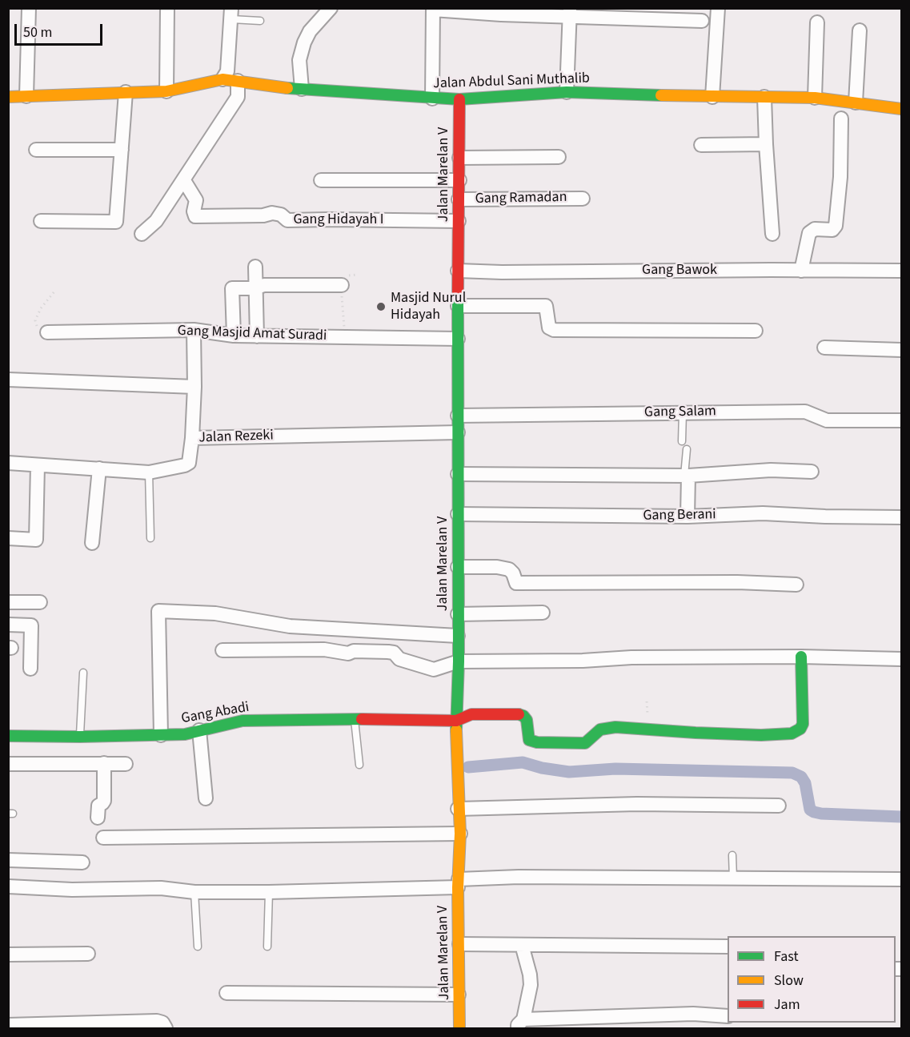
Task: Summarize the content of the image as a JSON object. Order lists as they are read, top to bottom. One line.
{"streets":{"street":["Jalan Abdul Sani Muthalib","Jalan Marelan V","Gang Ramadan","Gang Hidayah I","Gang Bawok","Gang Masjid Amat Suradi","Gang Salam","Jalan Rezeki","Gang Berani","Gang Abadi"]},"crossings":[["Jalan Abdul Sani Muthalib","Jalan Marelan V"],["Jalan Marelan V","Gang Ramadan"],["Jalan Marelan V","Gang Hidayah I"],["Jalan Marelan V","Gang Bawok"],["Jalan Marelan V","Gang Masjid Amat Suradi"],["Jalan Marelan V","Gang Salam"],["Jalan Marelan V","Jalan Rezeki"],["Jalan Marelan V","Gang Berani"],["Jalan Marelan V","Gang Abadi"]],"places":["Masjid Nurul Hidayah"],"legend":["Fast","Slow","Jam"],"scale_bar":"50 m"}
